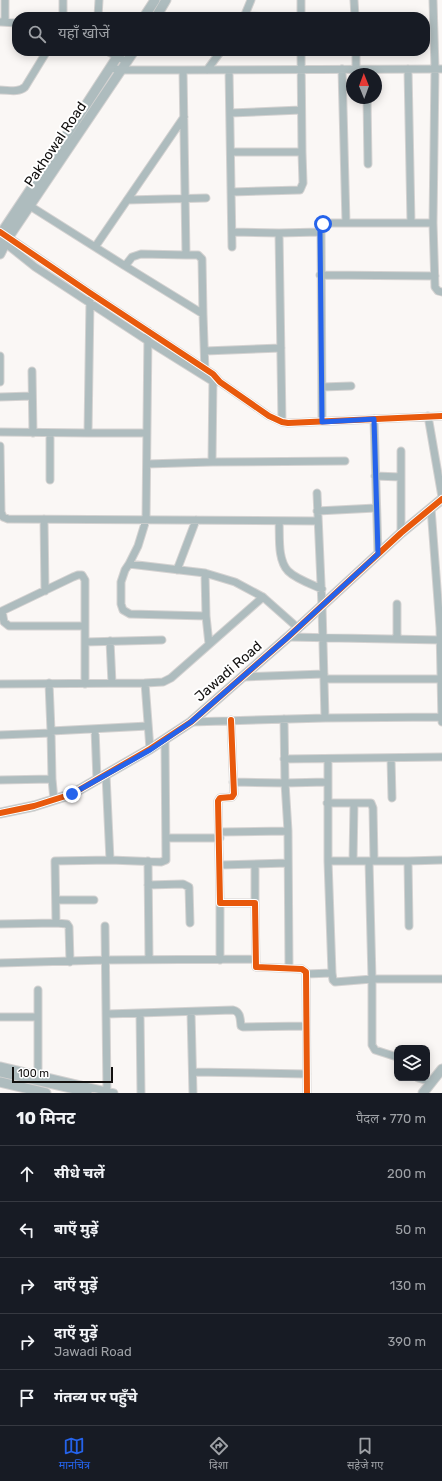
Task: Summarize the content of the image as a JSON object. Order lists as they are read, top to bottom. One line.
{"streets":{"street":["Pakhowal Road","Jawadi Road"]},"scale_bar":"100 m","north":"top","page":{"search":"यहाँ खोजें","scale":"100 m","heading":["10 मिनट","पैदल · 770 m"],"list":[["सीधे चलें","200 m"],["बाएँ मुड़ें","50 m"],["दाएँ मुड़ें","130 m"],["दाएँ मुड़ें","Jawadi Road","390 m"],"गंतव्य पर पहुँचे"],"nav":["मानचित्र","दिशा","सहेजे गए"]}}
